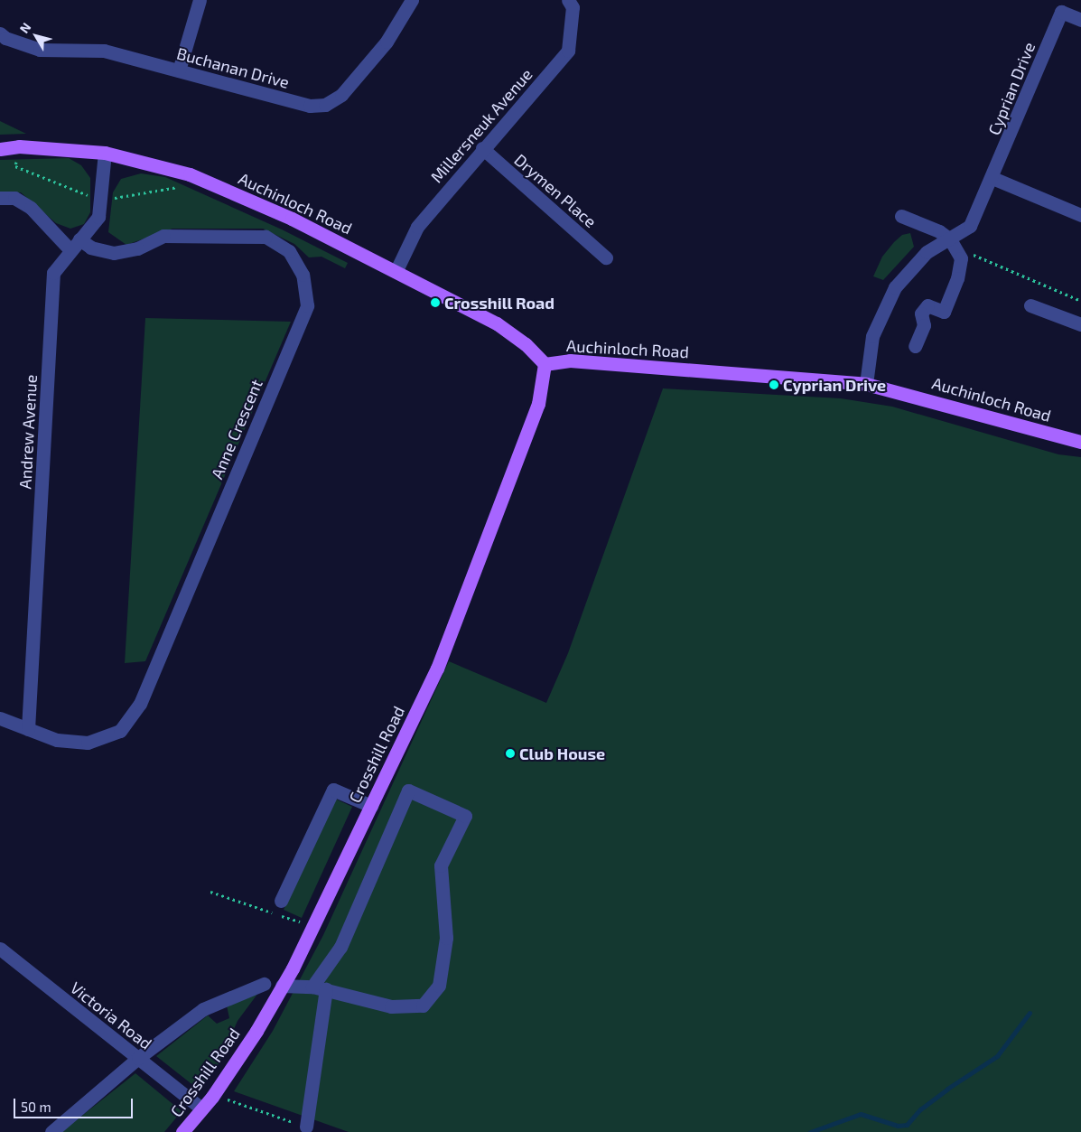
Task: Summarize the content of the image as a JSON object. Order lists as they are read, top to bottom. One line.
{"streets":{"main road":["Auchinloch Road","Crosshill Road"],"street":["Buchanan Drive","Cyprian Drive","Millersneuk Avenue","Drymen Place","Anne Crescent","Andrew Avenue","Victoria Road"]},"crossings":[["Cyprian Drive","Auchinloch Road"],["Millersneuk Avenue","Drymen Place"],["Millersneuk Avenue","Auchinloch Road"],["Auchinloch Road","Andrew Avenue"],["Auchinloch Road","Crosshill Road"],["Anne Crescent","Andrew Avenue"],["Crosshill Road","Victoria Road"]],"places":["Crosshill Road","Cyprian Drive","Club House"],"scale_bar":"50 m","north":"top left"}
